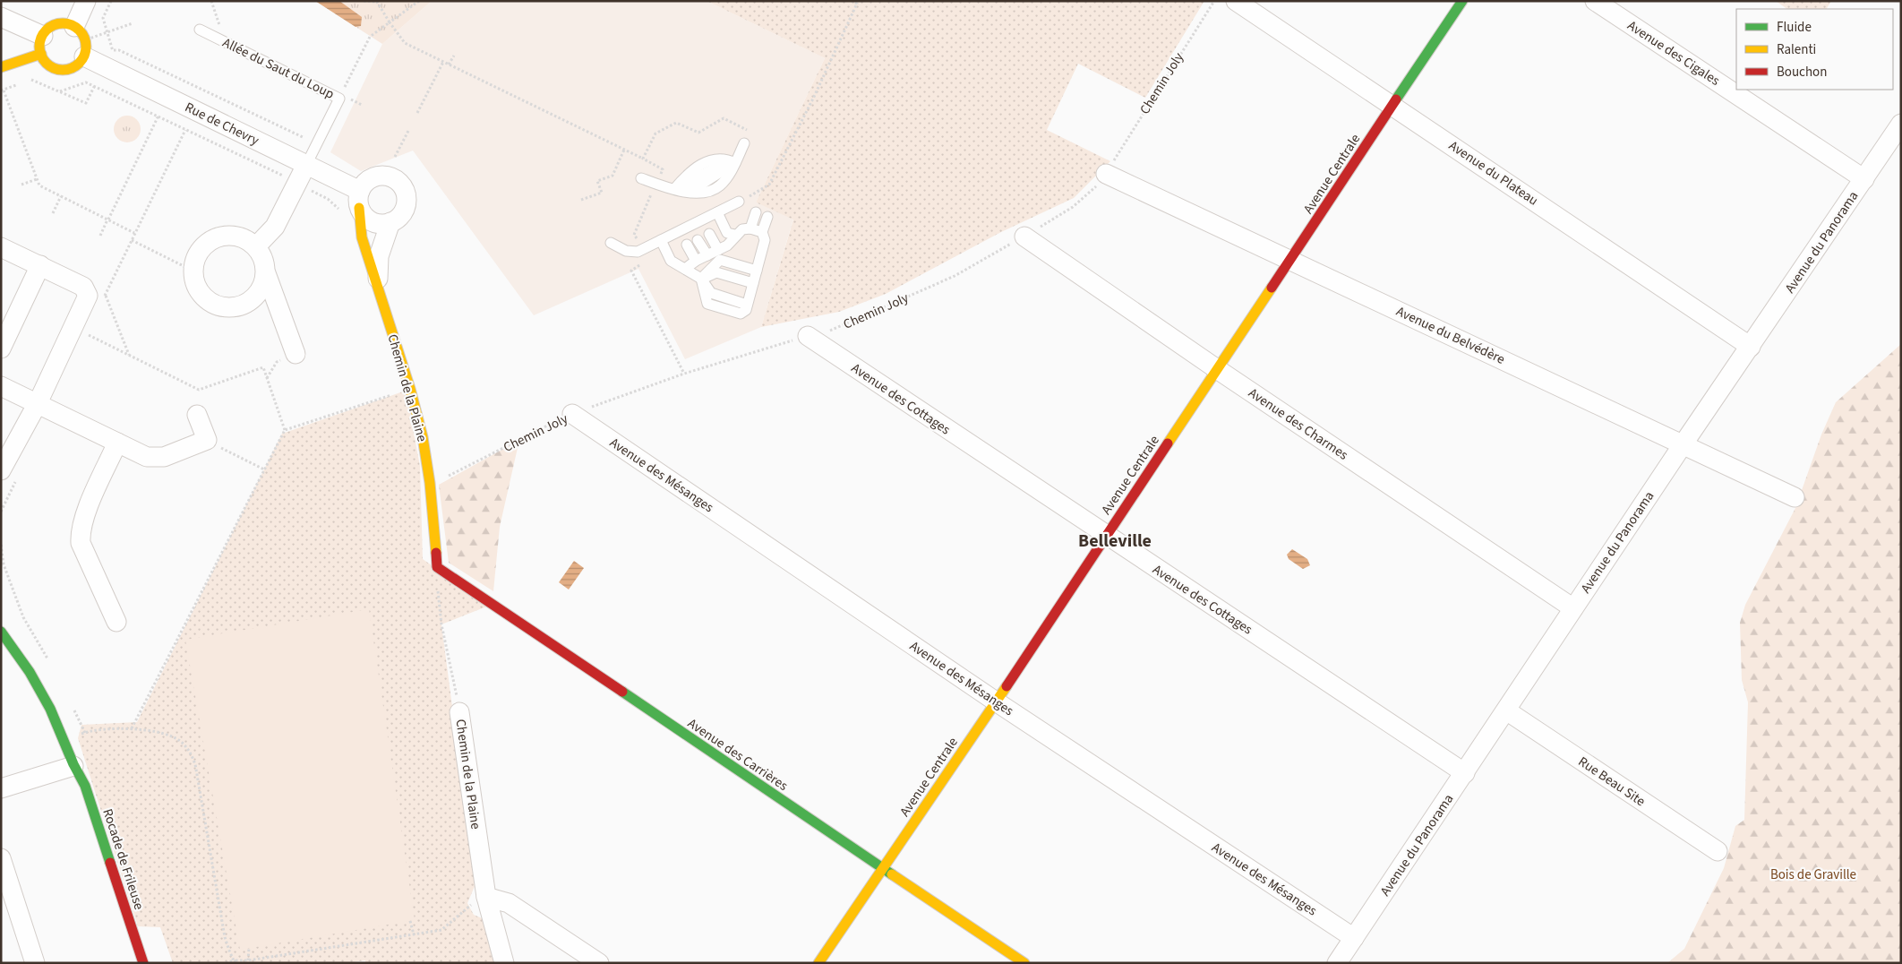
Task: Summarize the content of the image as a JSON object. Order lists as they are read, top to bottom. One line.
{"streets":{"street":["Avenue des Cigales","Rue de Chevry","Avenue du Plateau","Avenue Centrale","Avenue du Panorama","Avenue du Belvédère","Chemin de la Plaine","Avenue des Cottages","Avenue des Charmes","Avenue des Mésanges","Avenue des Carrières","Rue Beau Site","Rocade de Frileuse"],"lane":["Allée du Saut du Loup"],"path":["Chemin Joly"]},"crossings":[["Avenue des Cigales","Avenue du Panorama"],["Allée du Saut du Loup","Rue de Chevry"],["Chemin Joly","Avenue du Belvédère"],["Chemin Joly","Avenue des Cottages"],["Chemin Joly","Avenue des Charmes"],["Chemin Joly","Avenue des Mésanges"],["Rue de Chevry","Chemin de la Plaine"],["Avenue du Plateau","Avenue Centrale"],["Avenue du Plateau","Avenue du Panorama"],["Avenue Centrale","Avenue du Belvédère"],["Avenue Centrale","Avenue des Cottages"],["Avenue Centrale","Avenue des Charmes"],["Avenue Centrale","Avenue des Mésanges"],["Avenue Centrale","Avenue des Carrières"],["Avenue du Panorama","Avenue du Belvédère"],["Avenue du Panorama","Avenue des Cottages"],["Avenue du Panorama","Avenue des Charmes"],["Avenue du Panorama","Avenue des Mésanges"],["Avenue du Panorama","Rue Beau Site"],["Chemin de la Plaine","Avenue des Carrières"]],"districts":["Belleville"],"parks":["Bois de Graville"],"legend":["Fluide","Ralenti","Bouchon"]}
